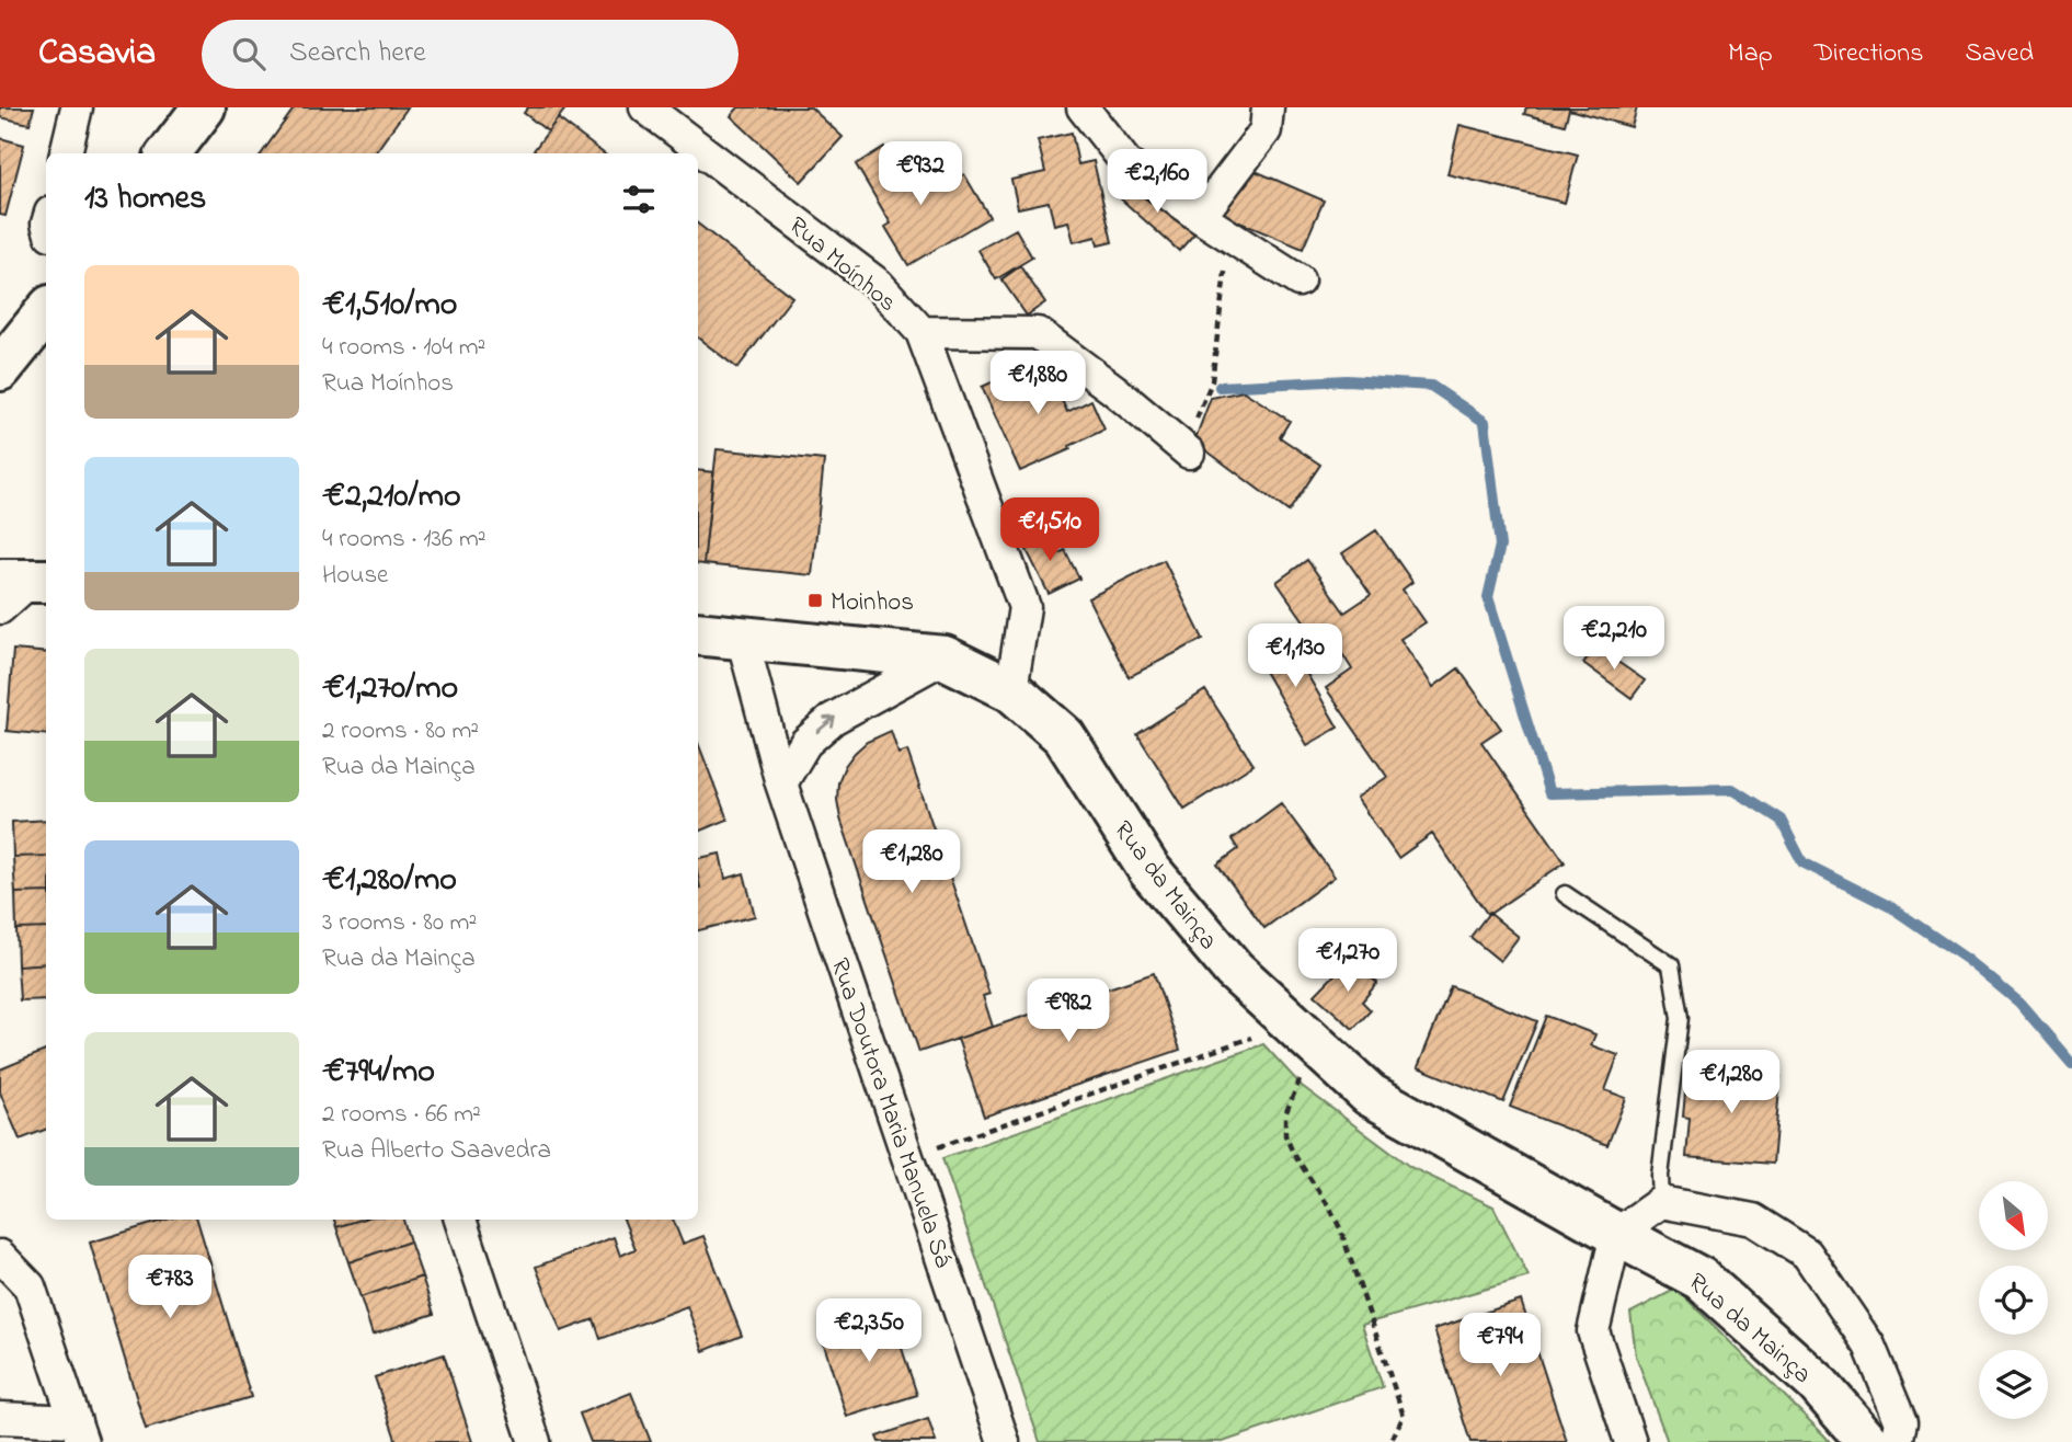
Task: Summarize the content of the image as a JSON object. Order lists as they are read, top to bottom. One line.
{"streets":{"street":["Rua Moínhos","Rua da Mainça","Rua Doutora Maria Manuela Sá"]},"crossings":[["Rua Moínhos","Rua da Mainça"],["Rua da Mainça","Rua Doutora Maria Manuela Sá"]],"places":{"transit":["Moinhos"]},"north":"bottom right","page":{"header":"Casavia","search":"Search here","nav":["Map","Directions","Saved"],"price":["€932","€2,160","€1,880","€1,510","€2,210","€1,130","€1,280","€1,270","€982","€1,280","€783","€2,350","€794"],"heading":"13 homes","list":[{"name":"€1,510/mo","note":"4 rooms · 104 m² · Rua Moínhos"},{"name":"€2,210/mo","note":"4 rooms · 136 m² · House"},{"name":"€1,270/mo","note":"2 rooms · 80 m² · Rua da Mainça"},{"name":"€1,280/mo","note":"3 rooms · 80 m² · Rua da Mainça"},{"name":"€794/mo","note":"2 rooms · 66 m² · Rua Alberto Saavedra"}]}}
